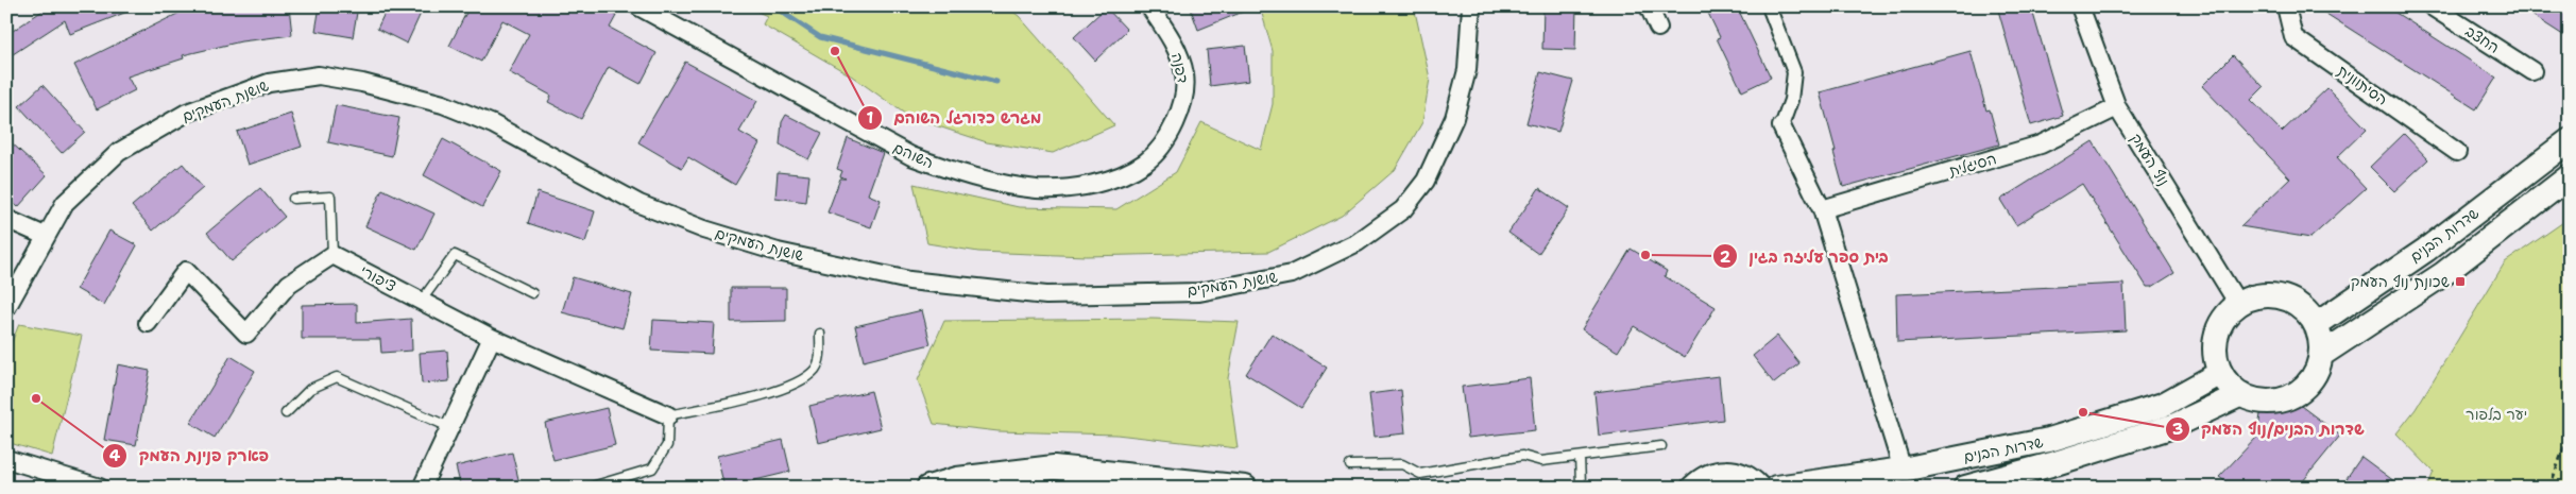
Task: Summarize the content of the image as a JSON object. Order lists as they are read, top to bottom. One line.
{"streets":{"main road":["שדרות הבנים"],"street":["החצב","דפנה","הסיתוונית","שושנת העמקים","השוהם","נוף העמק","הסיגלית","ציפורי"]},"crossings":[["דפנה","השוהם"],["נוף העמק","הסיגלית"],["נוף העמק","שדרות הבנים"]],"parks":["יער בלפור"],"places":{"other":["מגרש כדורגל השוהם","בית ספר עליזה בגין","פארק פנינת העמק","שדרות הבנים/נוף העמק"],"transit":["שכונת נוף העמק"]}}
